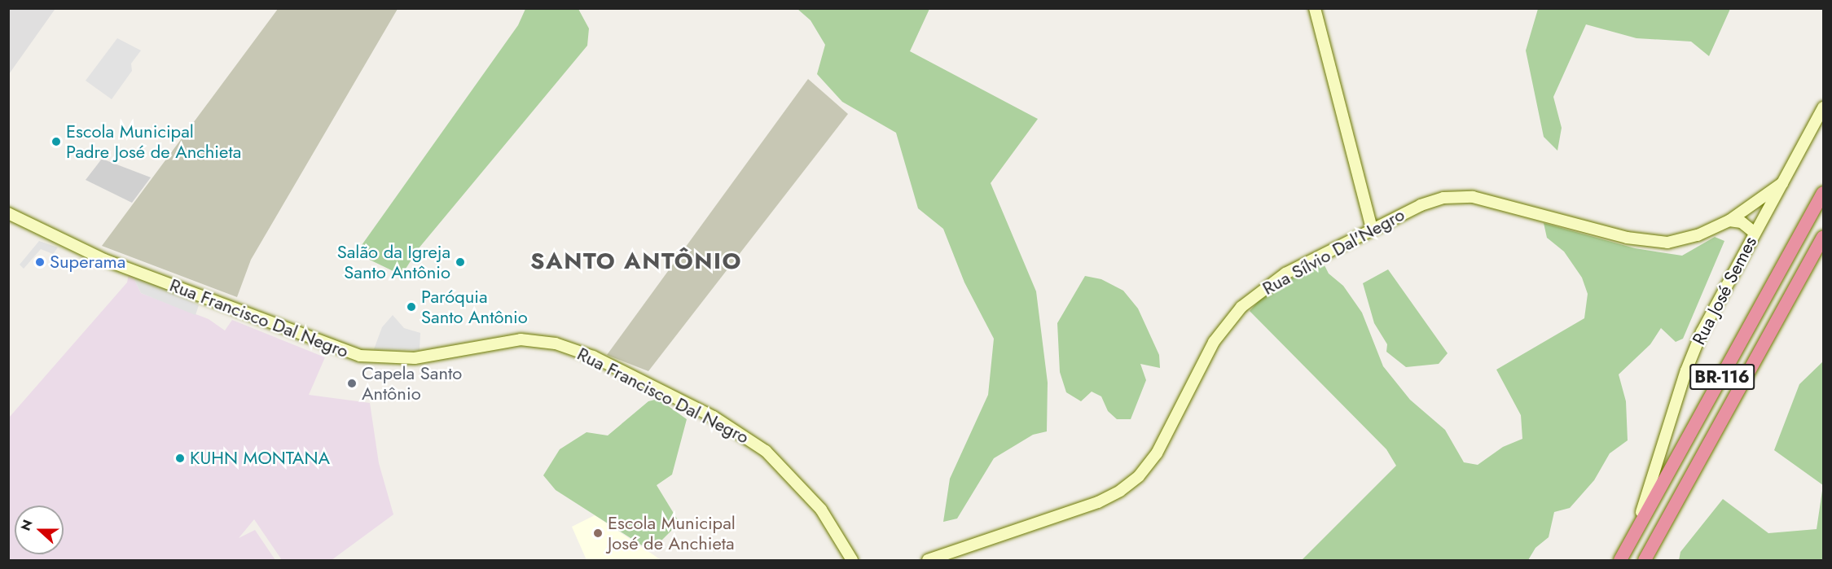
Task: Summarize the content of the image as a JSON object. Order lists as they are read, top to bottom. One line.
{"streets":{"highway":["BR-116"],"street":["Rua Sílvio Dal'Negro","Rua José Semes","Rua Francisco Dal Negro"]},"crossings":[["Rua Sílvio Dal'Negro","Rua José Semes"],["Rua José Semes","BR-116"]],"districts":["SANTO ANTÔNIO"],"places":["Escola Municipal Padre José de Anchieta","Superama","Salão da Igreja Santo Antônio","Paróquia Santo Antônio","Capela Santo Antônio","KUHN MONTANA","Escola Municipal José de Anchieta"],"north":"left"}
